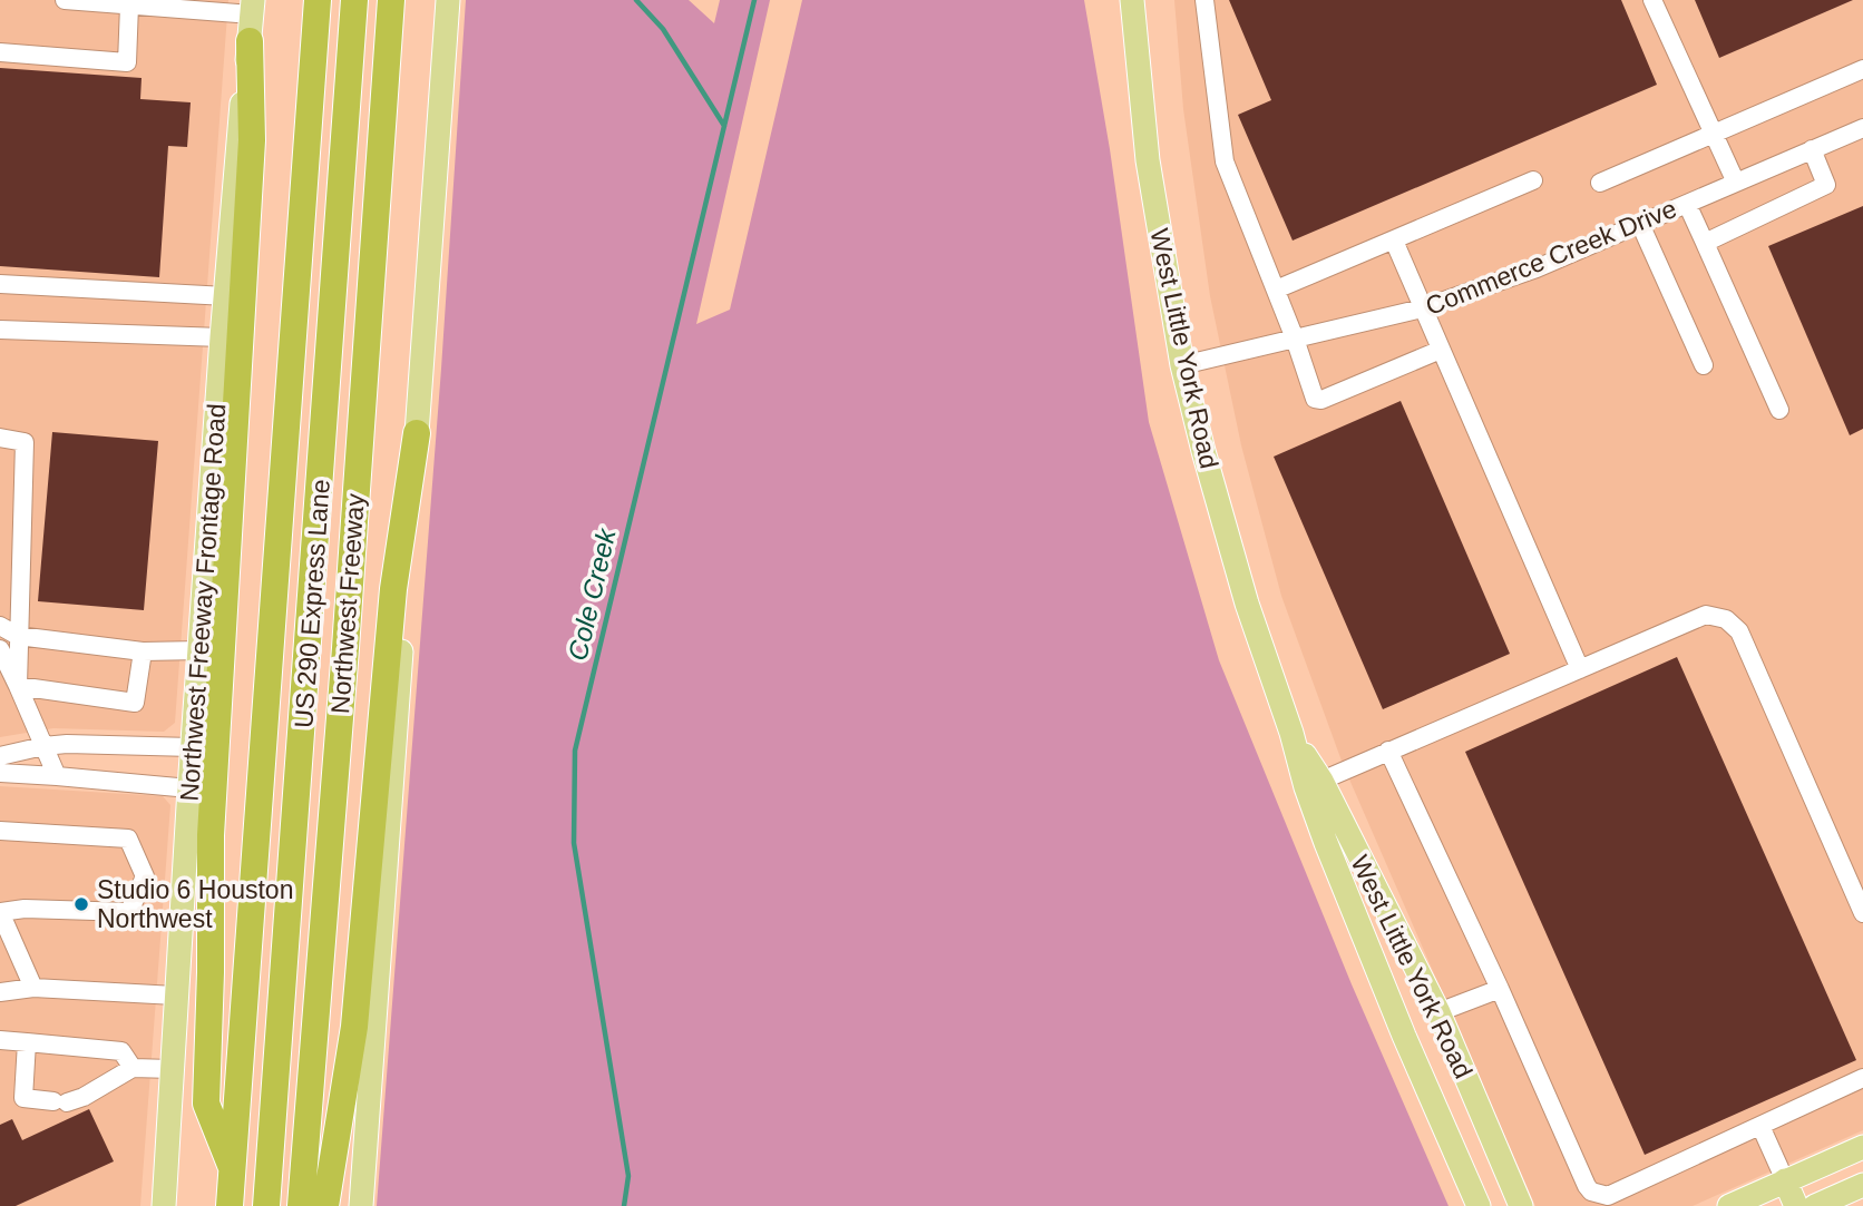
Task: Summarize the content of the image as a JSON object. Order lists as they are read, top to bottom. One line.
{"streets":{"highway":["US 290 Express Lane","Northwest Freeway"],"main road":["West Little York Road","Northwest Freeway Frontage Road"],"street":["Commerce Creek Drive"]},"crossings":[["Commerce Creek Drive","West Little York Road"]],"water":["Cole Creek"],"places":["Studio 6 Houston Northwest"]}
